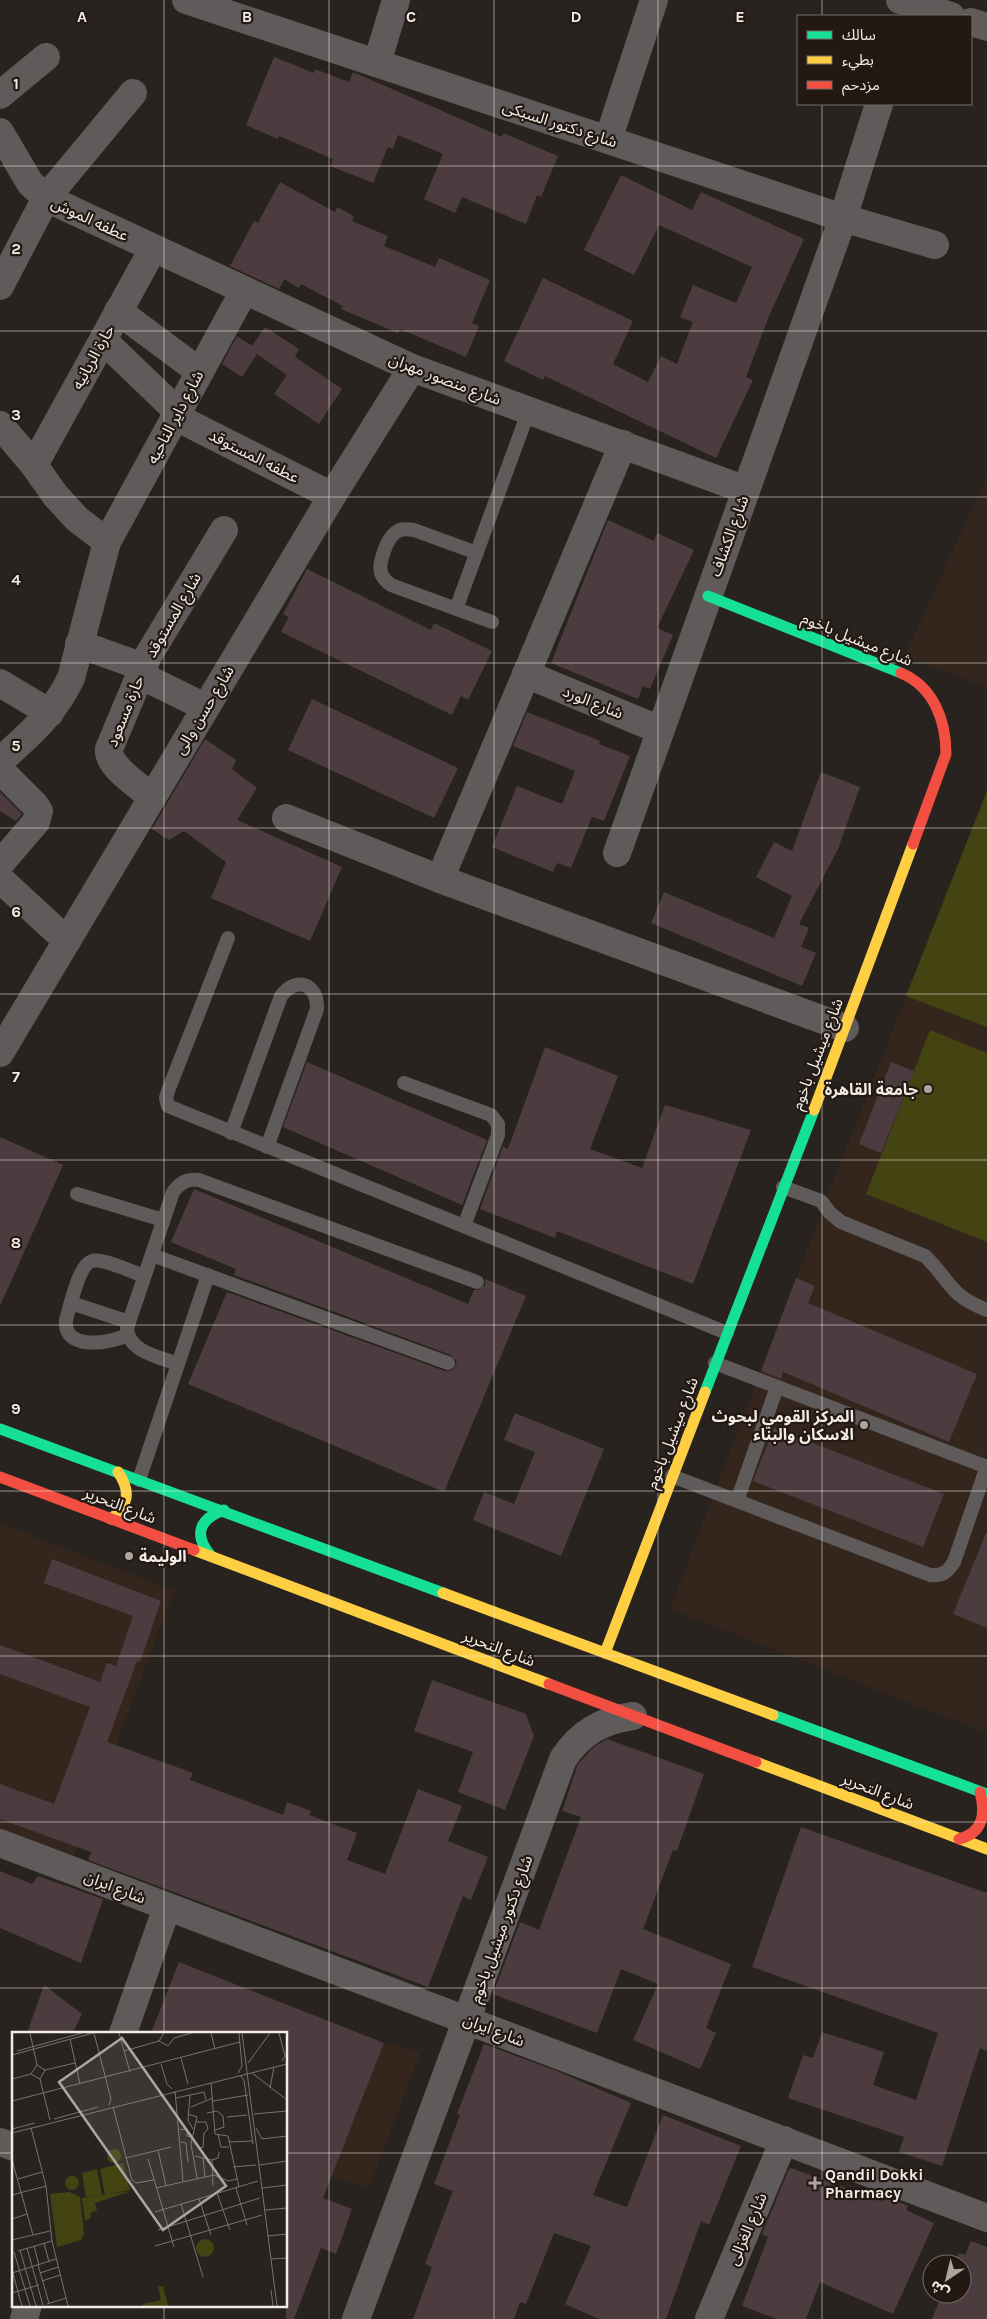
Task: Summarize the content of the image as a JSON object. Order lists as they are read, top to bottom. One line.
{"streets":{"main road":["شارع ميشيل باخوم","شارع التحرير"],"street":["شارع دكتور السبكى","عطفه الموش","حارة الريانيه","شارع منصور مهران","شارع داير الناحيه","عطفه المستوقد","شارع الكشاف","شارع المستوقد","شارع الورد","شارع حسن والى","حارة مسعود","شارع ايران","شارع دكتور ميشيل باخوم","شارع الغزالى"]},"crossings":[["شارع دكتور السبكى","شارع الكشاف"],["عطفه الموش","حارة الريانيه"],["عطفه الموش","شارع منصور مهران"],["حارة الريانيه","شارع منصور مهران"],["حارة الريانيه","عطفه المستوقد"],["شارع منصور مهران","شارع داير الناحيه"],["شارع منصور مهران","شارع الكشاف"],["شارع منصور مهران","شارع حسن والى"],["شارع داير الناحيه","عطفه المستوقد"],["شارع داير الناحيه","شارع المستوقد"],["عطفه المستوقد","شارع حسن والى"],["شارع الكشاف","شارع ميشيل باخوم"],["شارع الكشاف","شارع الورد"],["شارع المستوقد","حارة مسعود"],["شارع ميشيل باخوم","شارع التحرير"],["شارع حسن والى","حارة مسعود"],["شارع التحرير","شارع دكتور ميشيل باخوم"],["شارع ايران","شارع دكتور ميشيل باخوم"],["شارع ايران","شارع الغزالى"]],"places":{"other":["جامعة القاهرة","المركز القومي لبحوث الاسكان والبناء","الوليمة"],"health":["Qandil Dokki Pharmacy"]},"legend":["سالك","بطيء","مزدحم"],"north":"bottom left","grid":{"columns":["A","B","C","D","E"],"rows":["1","2","3","4","5","6","7","8","9"]}}
